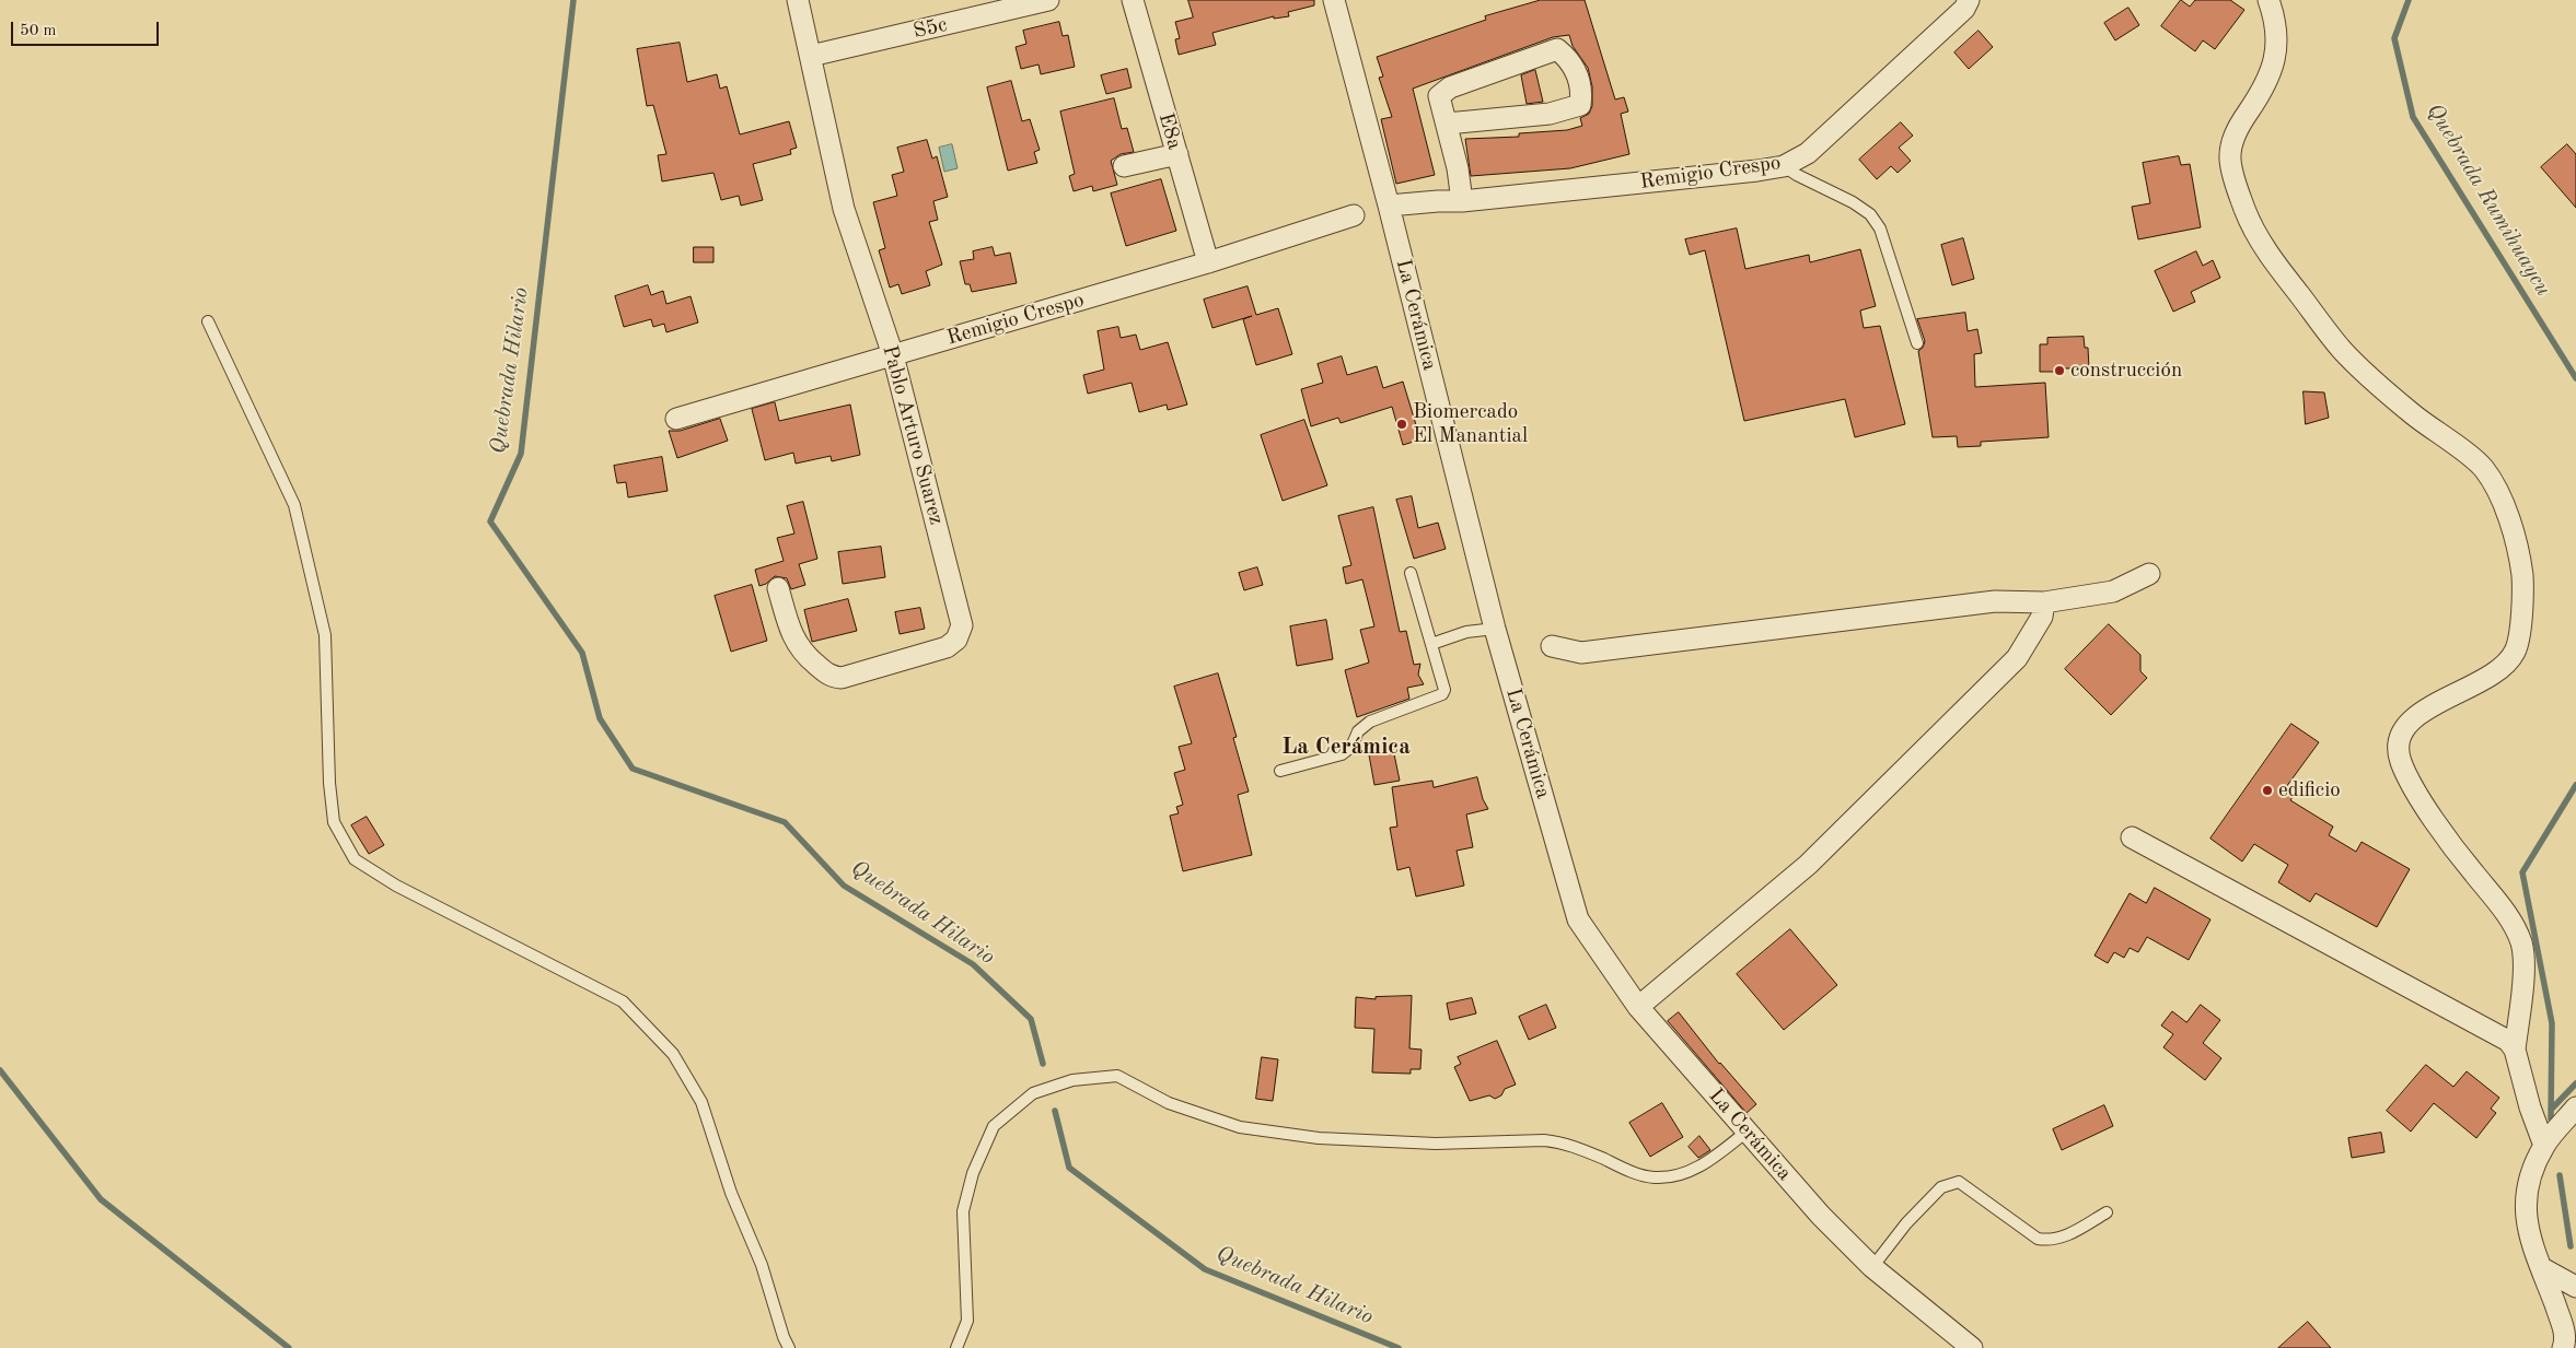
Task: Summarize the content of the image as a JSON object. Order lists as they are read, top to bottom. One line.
{"streets":{"street":["S5c","E8a","Remigio Crespo","La Cerámica","Pablo Arturo Suarez"]},"crossings":[["S5c","Pablo Arturo Suarez"],["E8a","Remigio Crespo"],["Remigio Crespo","La Cerámica"],["Remigio Crespo","Pablo Arturo Suarez"]],"districts":["La Cerámica"],"water":["Quebrada Rumihuaycu","Quebrada Hilario"],"places":["construcción","Biomercado El Manantial","edificio"],"scale_bar":"50 m"}
